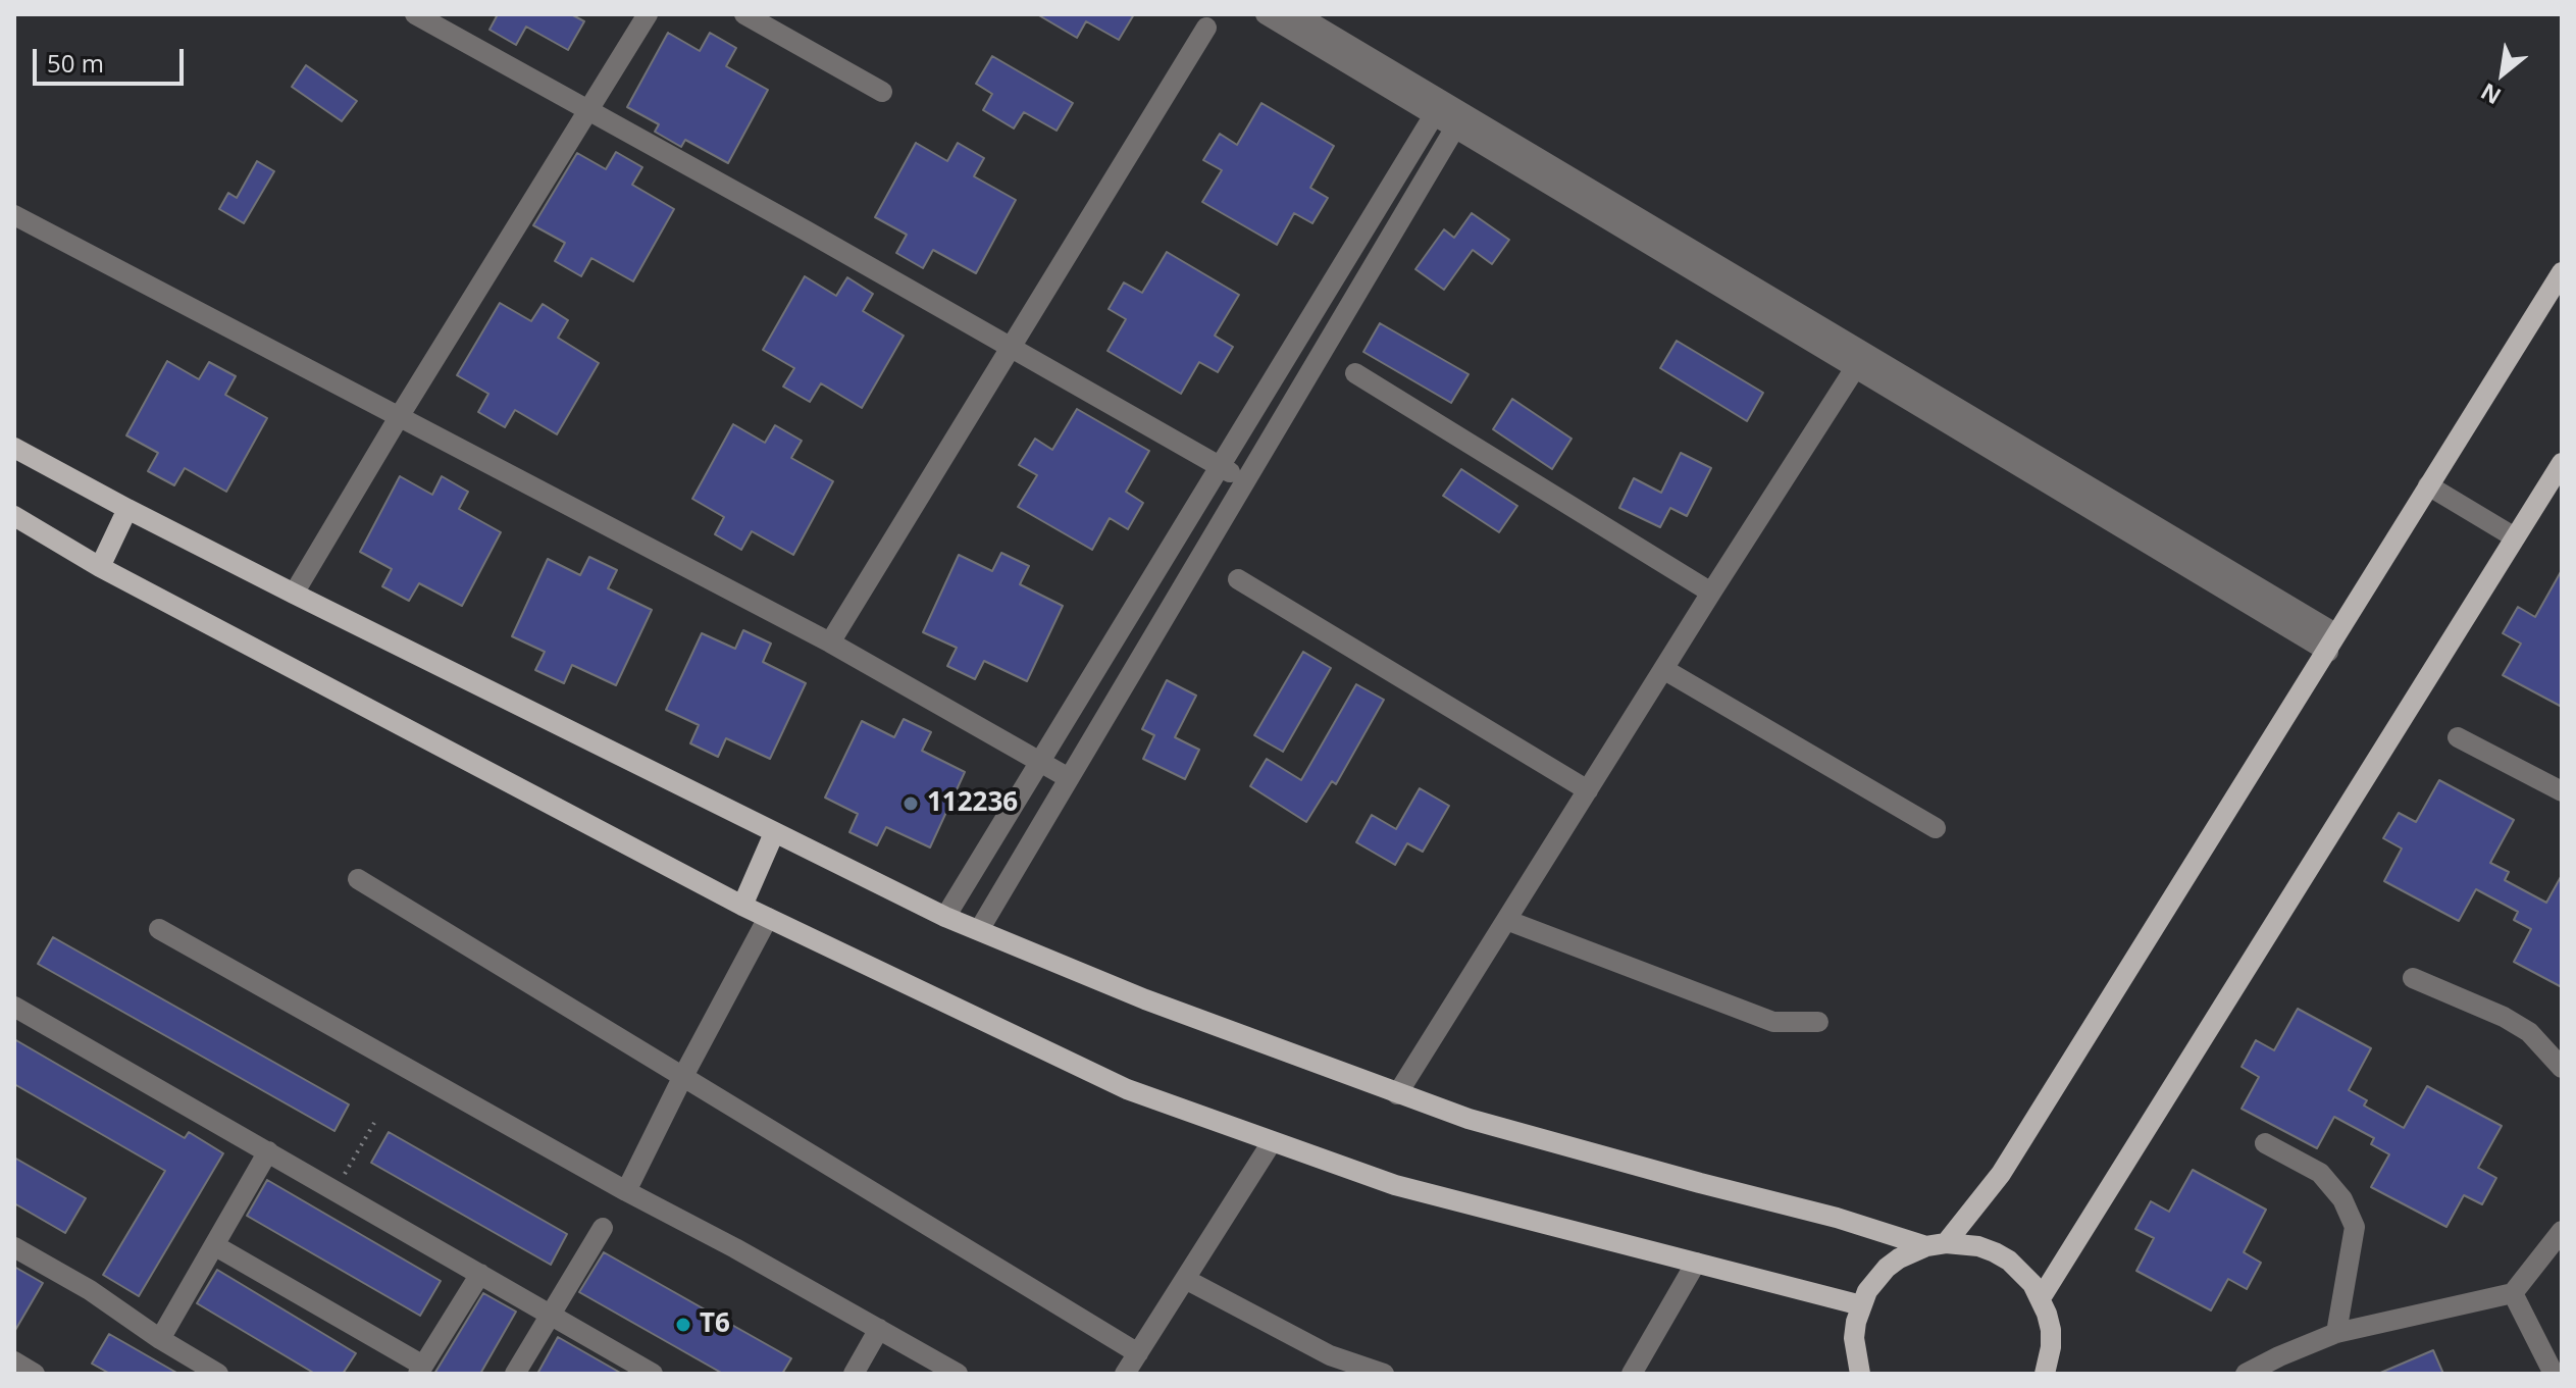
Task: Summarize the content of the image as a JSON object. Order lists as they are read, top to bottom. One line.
{"places":["112236","T6"],"scale_bar":"50 m","north":"bottom left"}
